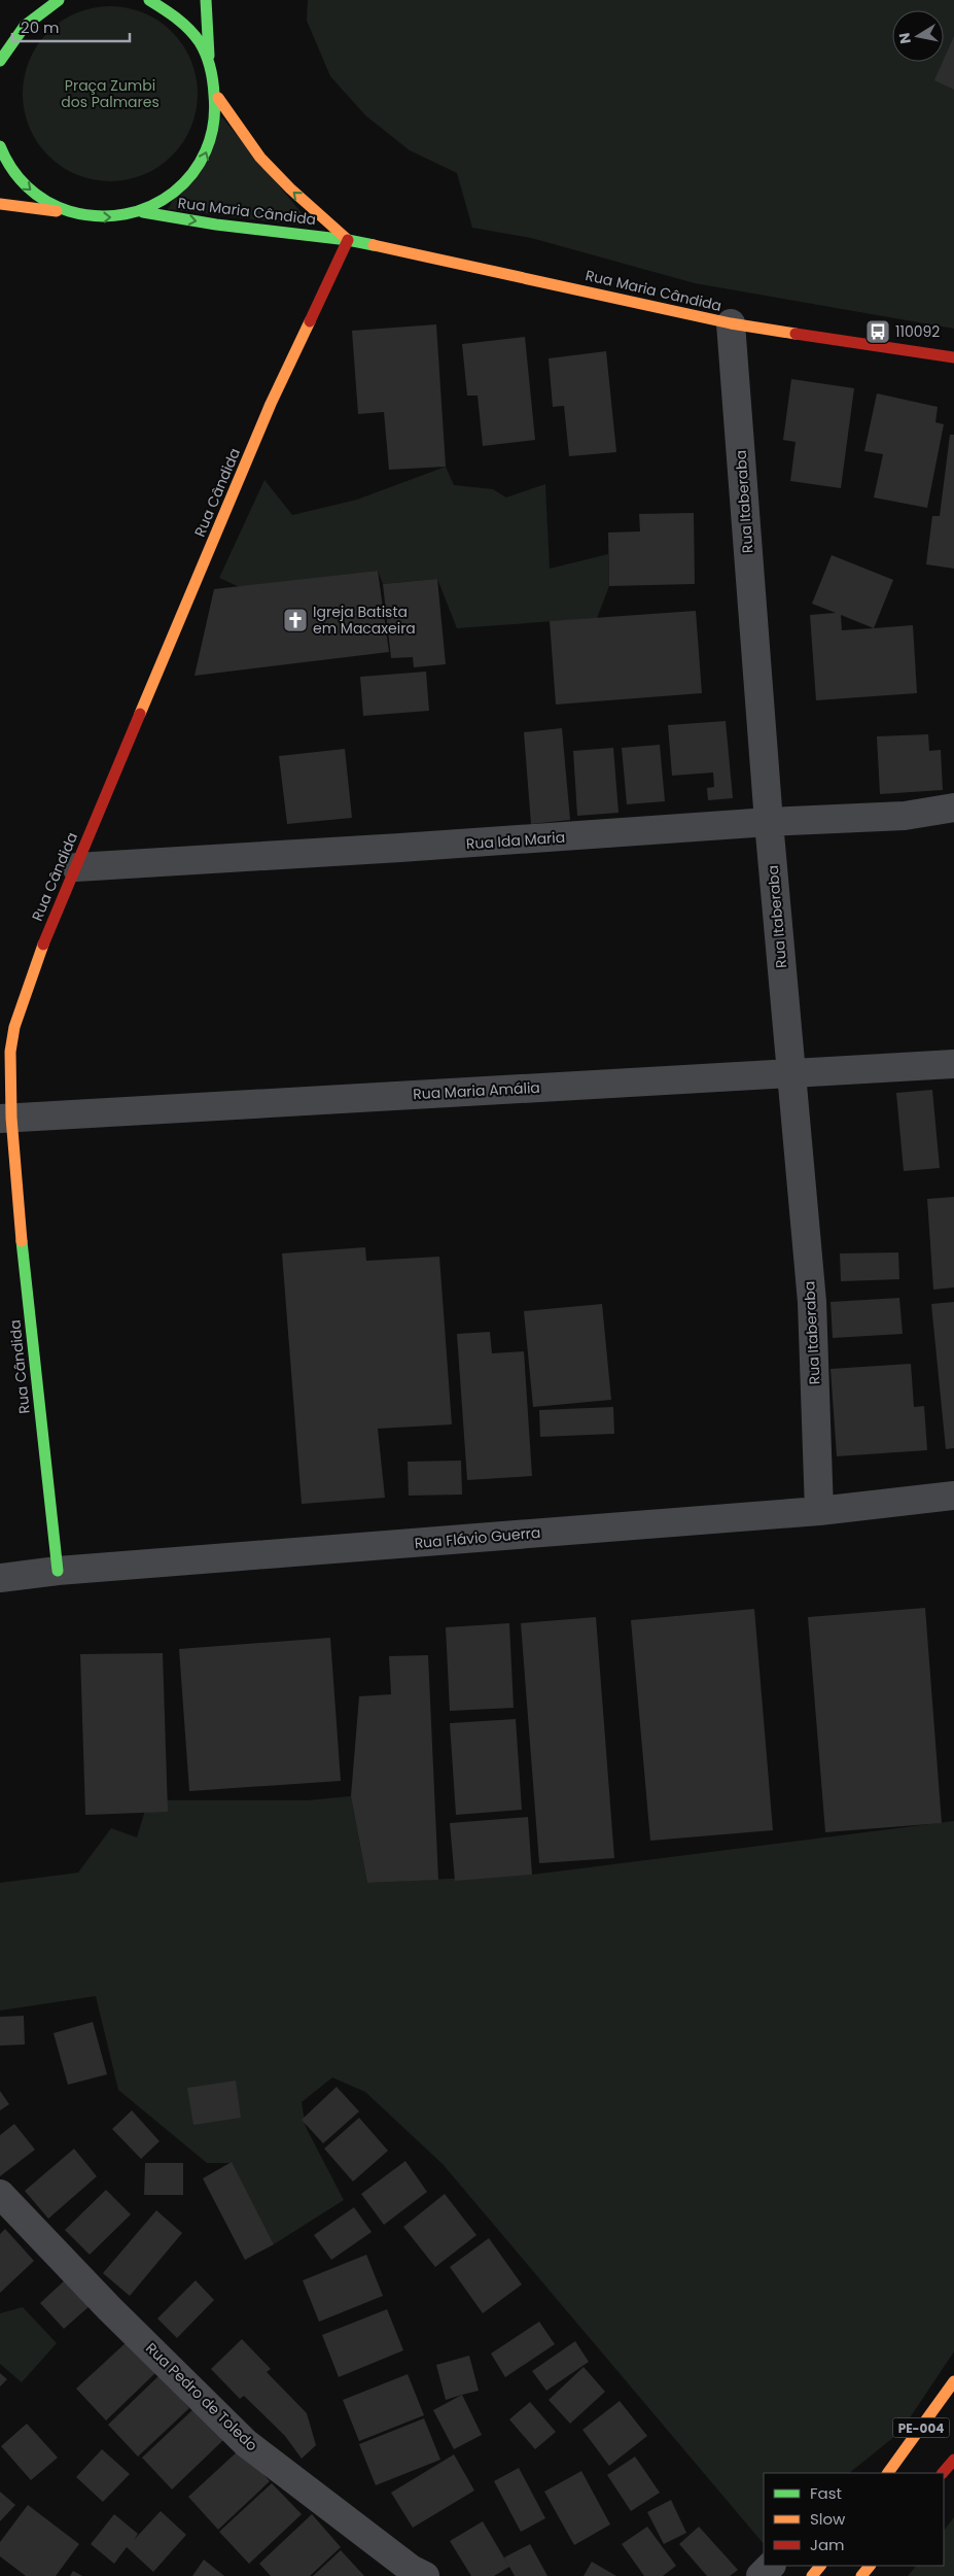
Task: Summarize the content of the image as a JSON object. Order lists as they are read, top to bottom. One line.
{"streets":{"street":["Rua Maria Cândida","Rua Cândida","Rua Itaberaba","Rua Ida Maria","Rua Maria Amália","Rua Flávio Guerra","Rua Pedro de Toledo","PE-004"]},"crossings":[["Rua Maria Cândida","Rua Cândida"],["Rua Maria Cândida","Rua Itaberaba"],["Rua Cândida","Rua Ida Maria"],["Rua Cândida","Rua Maria Amália"],["Rua Cândida","Rua Flávio Guerra"],["Rua Itaberaba","Rua Ida Maria"],["Rua Itaberaba","Rua Maria Amália"],["Rua Itaberaba","Rua Flávio Guerra"]],"parks":["Praça Zumbi dos Palmares"],"places":{"bus stop":["110092"],"church":["Igreja Batista em Macaxeira"]},"legend":["Fast","Slow","Jam"],"scale_bar":"20 m","north":"left"}
